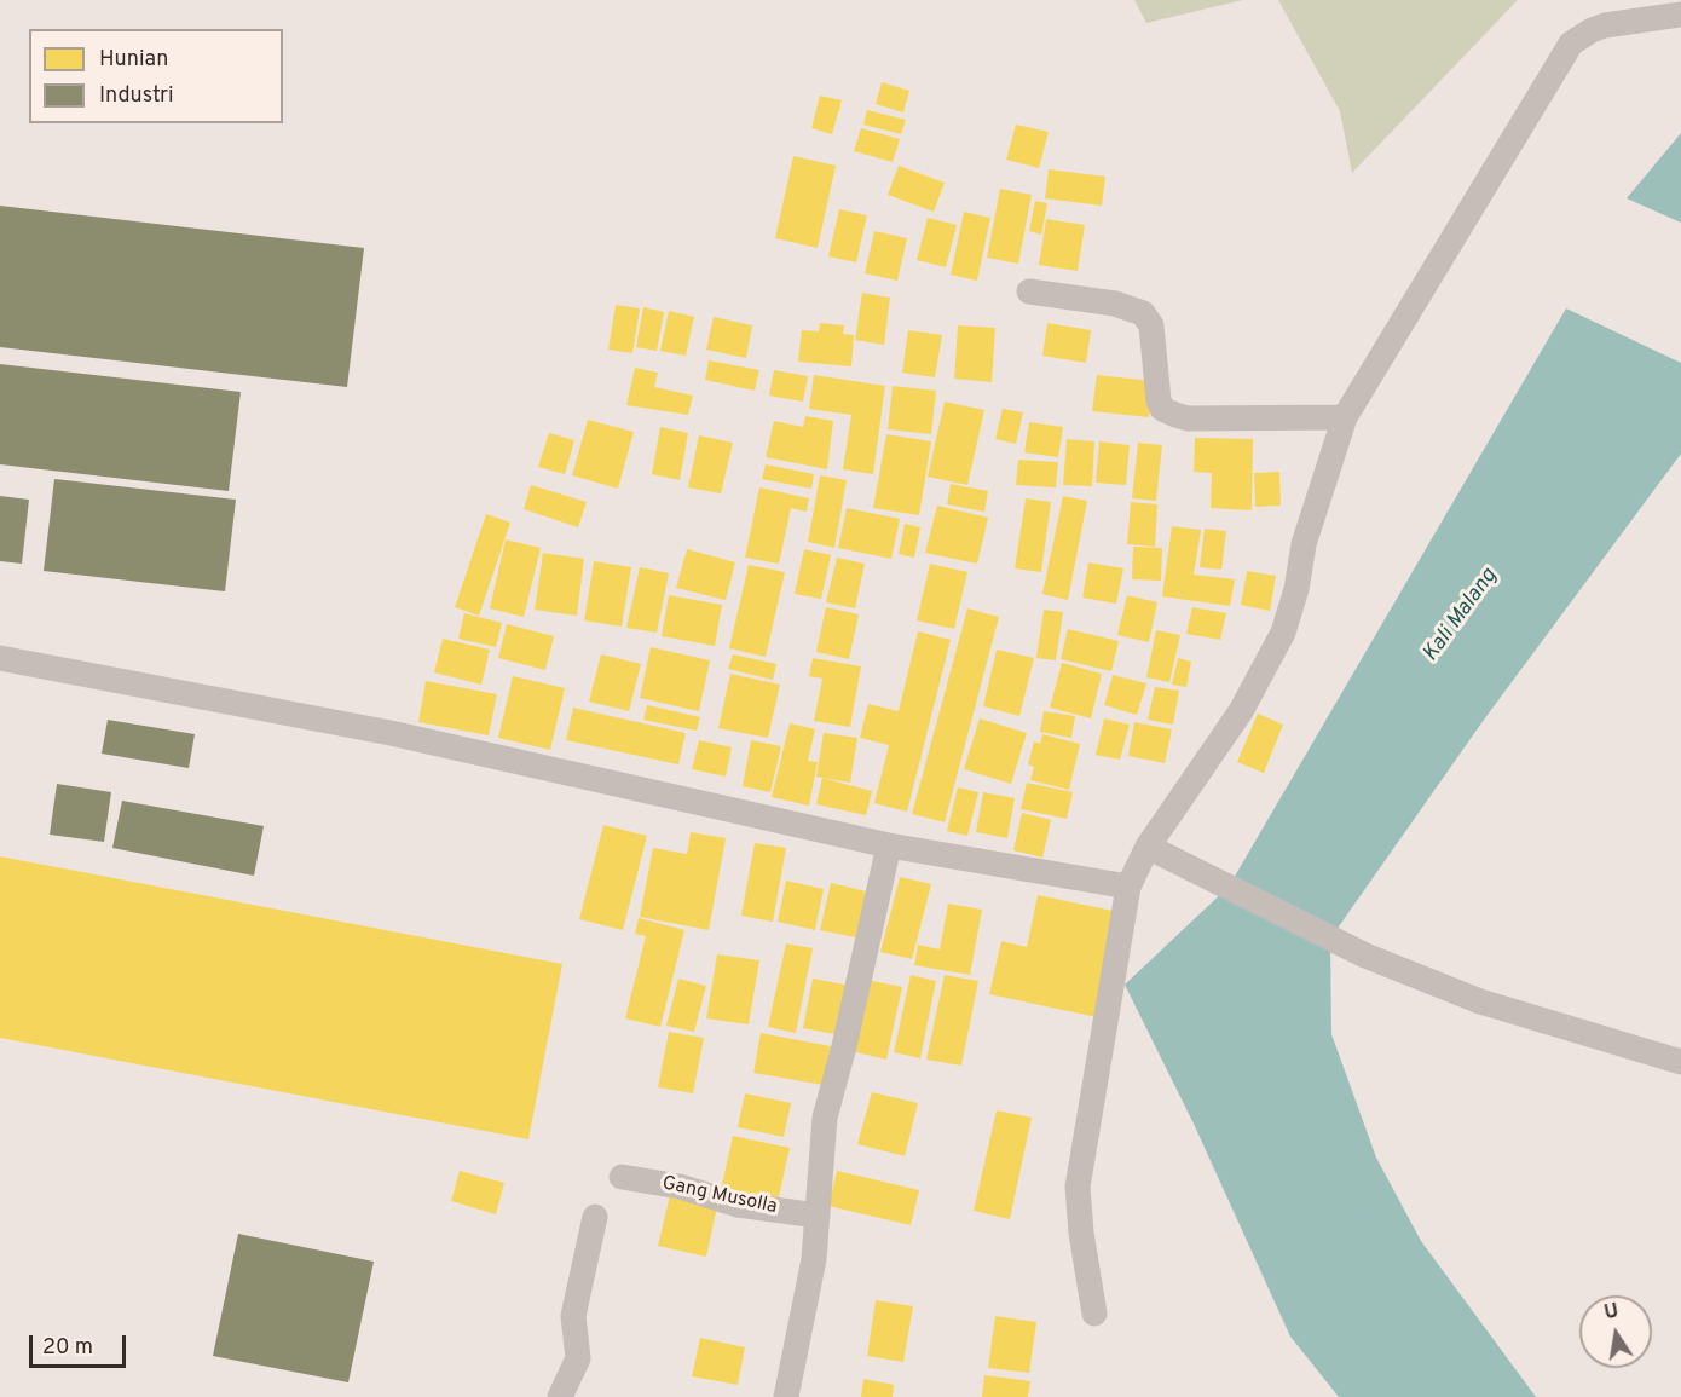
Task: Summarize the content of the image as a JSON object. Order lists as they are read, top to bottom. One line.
{"streets":{"street":["Gang Musolla"]},"water":["Kali Malang"],"legend":["Hunian","Industri"],"scale_bar":"20 m","north":"top"}
